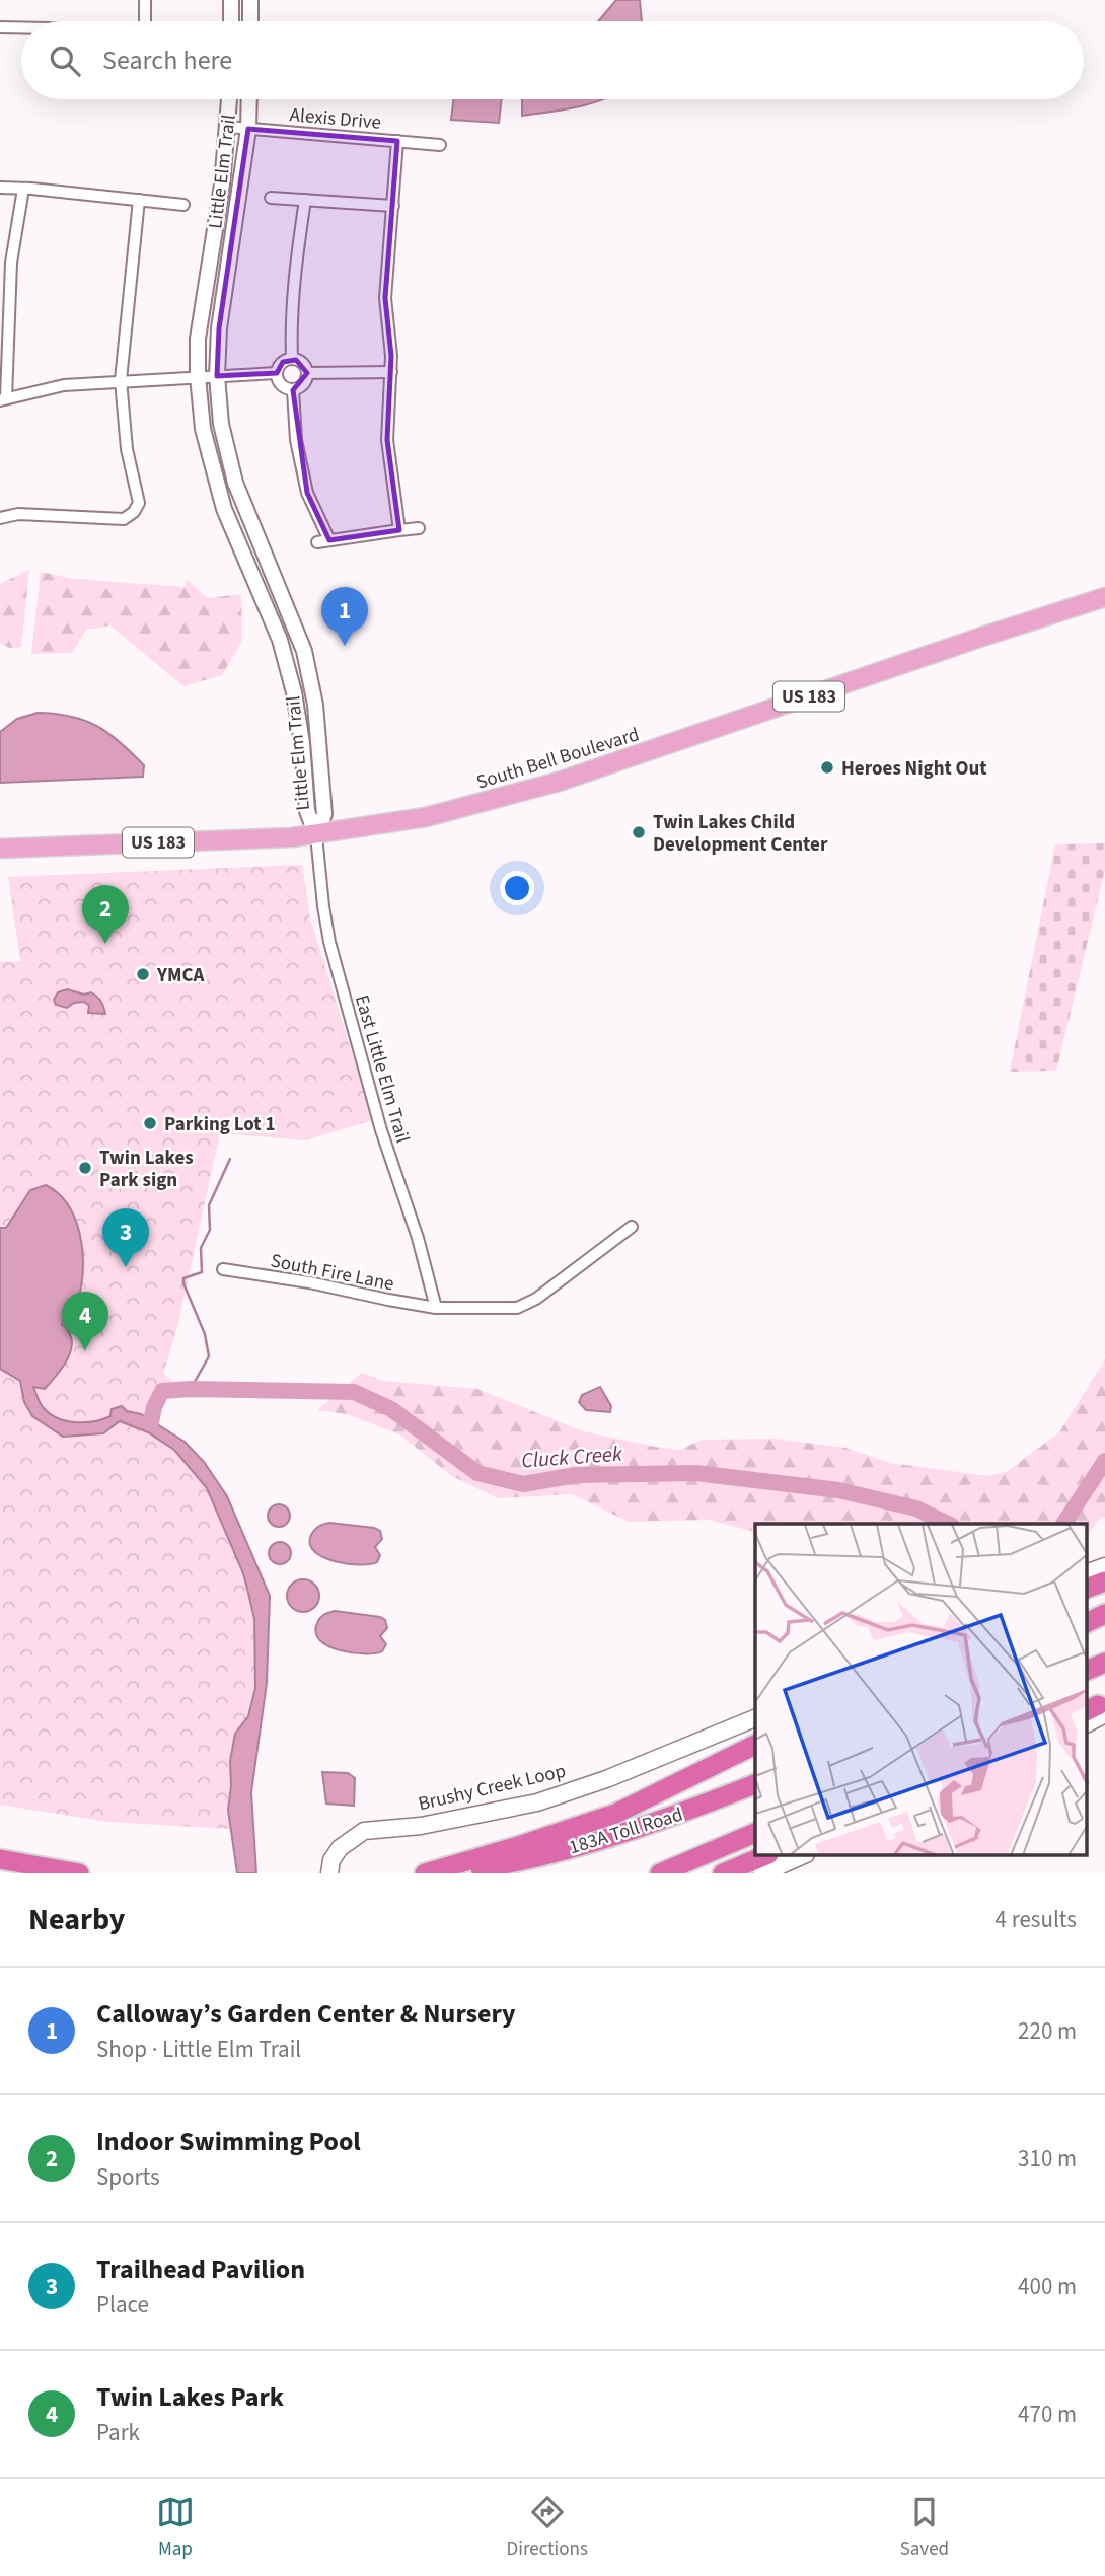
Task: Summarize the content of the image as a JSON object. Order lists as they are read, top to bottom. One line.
{"streets":{"highway":["183A Toll Road"],"main road":["US 183","South Bell Boulevard","Brushy Creek Loop"],"street":["Alexis Drive","Little Elm Trail","East Little Elm Trail","South Fire Lane"]},"crossings":[["Alexis Drive","Little Elm Trail"],["Little Elm Trail","South Bell Boulevard"],["Little Elm Trail","East Little Elm Trail"],["South Bell Boulevard","East Little Elm Trail"],["East Little Elm Trail","South Fire Lane"]],"water":["Cluck Creek"],"places":["Heroes Night Out","Twin Lakes Child Development Center","YMCA","Parking Lot 1","Twin Lakes Park sign"],"page":{"search":"Search here","pins":["1","2","3","4"],"heading":["Nearby","4 results"],"list":[{"mark":"1","name":"Calloway’s Garden Center & Nursery","note":"Shop · Little Elm Trail","value":"220 m"},{"mark":"2","name":"Indoor Swimming Pool","note":"Sports","value":"310 m"},{"mark":"3","name":"Trailhead Pavilion","note":"Place","value":"400 m"},{"mark":"4","name":"Twin Lakes Park","note":"Park","value":"470 m"}],"nav":["Map","Directions","Saved"]}}
